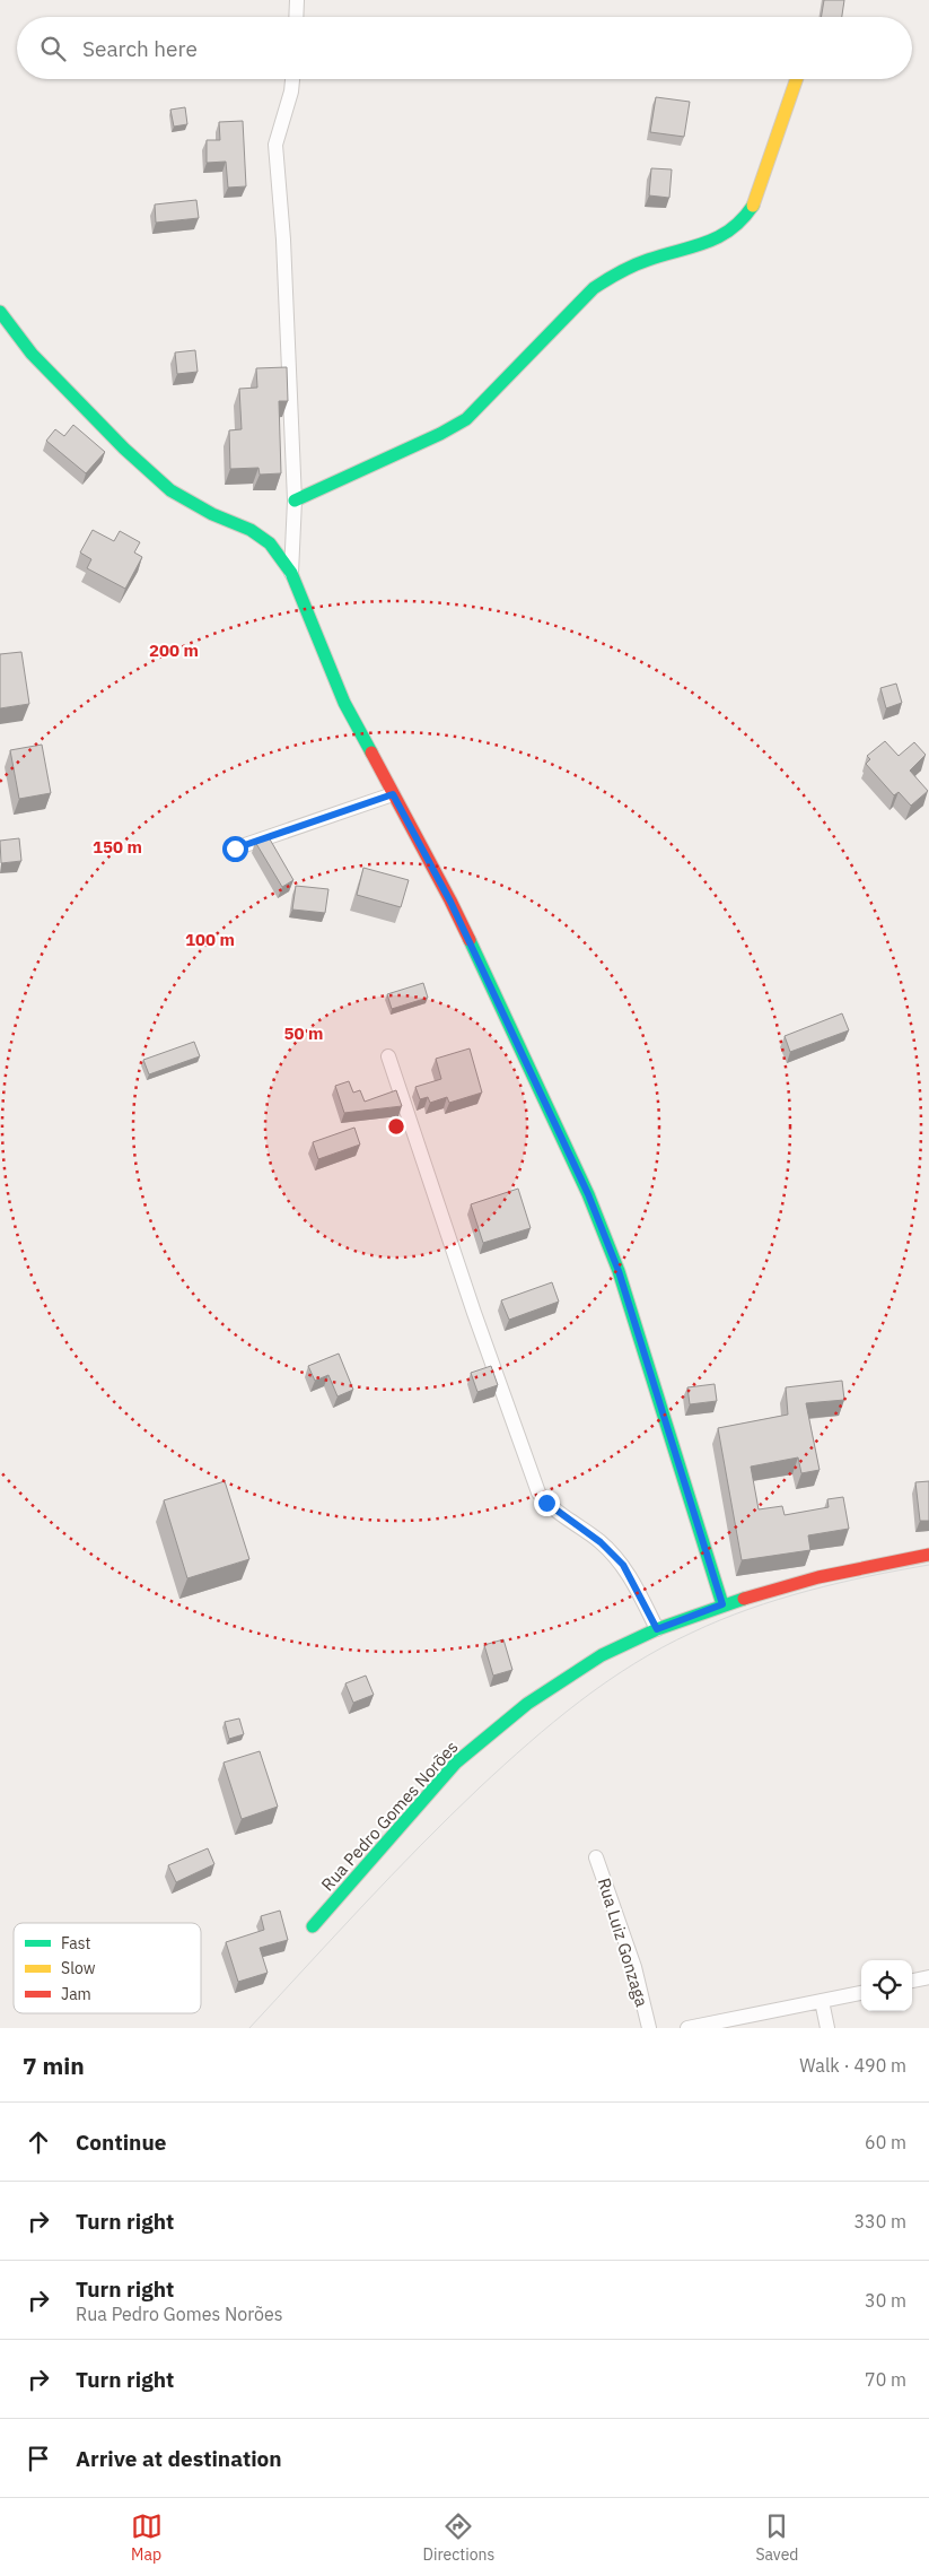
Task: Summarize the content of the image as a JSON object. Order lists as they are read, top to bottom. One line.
{"streets":{"street":["Rua Pedro Gomes Norões","Rua Luiz Gonzaga"]},"legend":["Fast","Slow","Jam"],"page":{"search":"Search here","heading":["7 min","Walk · 490 m"],"list":[["Continue","60 m"],["Turn right","330 m"],["Turn right","Rua Pedro Gomes Norões","30 m"],["Turn right","70 m"],"Arrive at destination"],"nav":["Map","Directions","Saved"]},"rings":["200 m","150 m","100 m","50 m"]}
